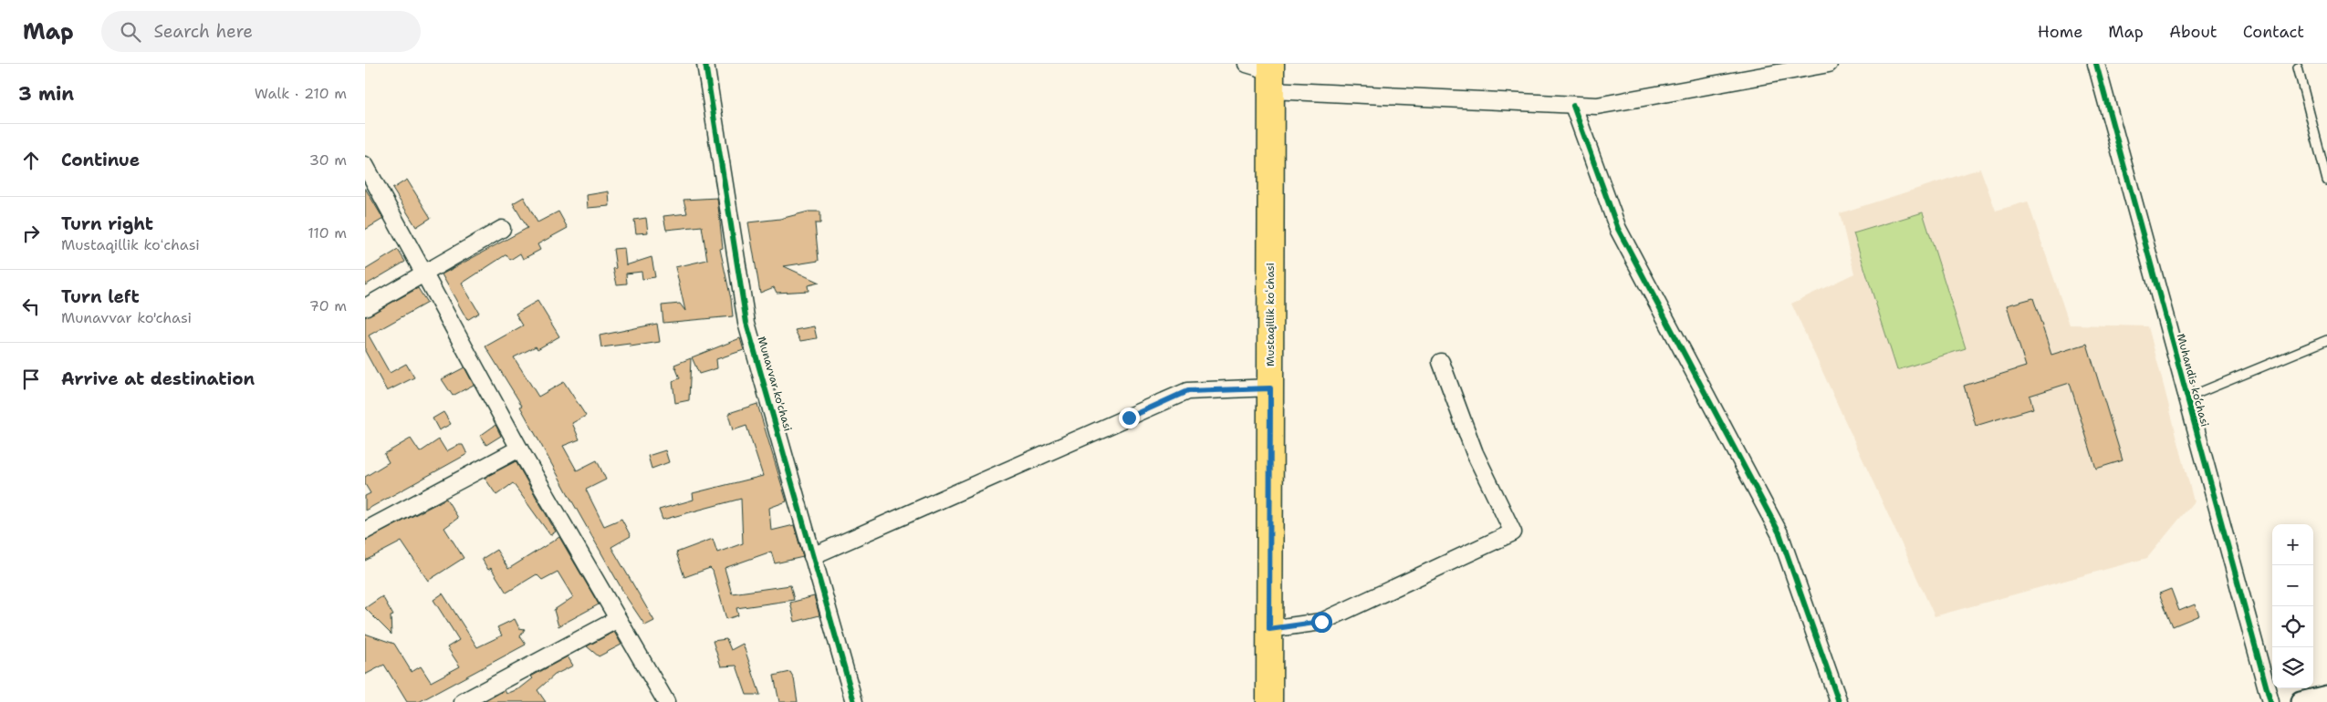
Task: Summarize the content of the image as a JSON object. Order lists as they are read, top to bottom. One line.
{"streets":{"main road":["Mustaqillik koʻchasi"],"street":["Muhandis ko‘chasi","Munavvar ko'chasi"]},"page":{"header":"Map","search":"Search here","nav":["Home","Map","About","Contact"],"heading":["3 min","Walk · 210 m"],"list":[["Continue","30 m"],["Turn right","Mustaqillik koʻchasi","110 m"],["Turn left","Munavvar ko'chasi","70 m"],"Arrive at destination"],"map_buttons":["+","−"]}}
